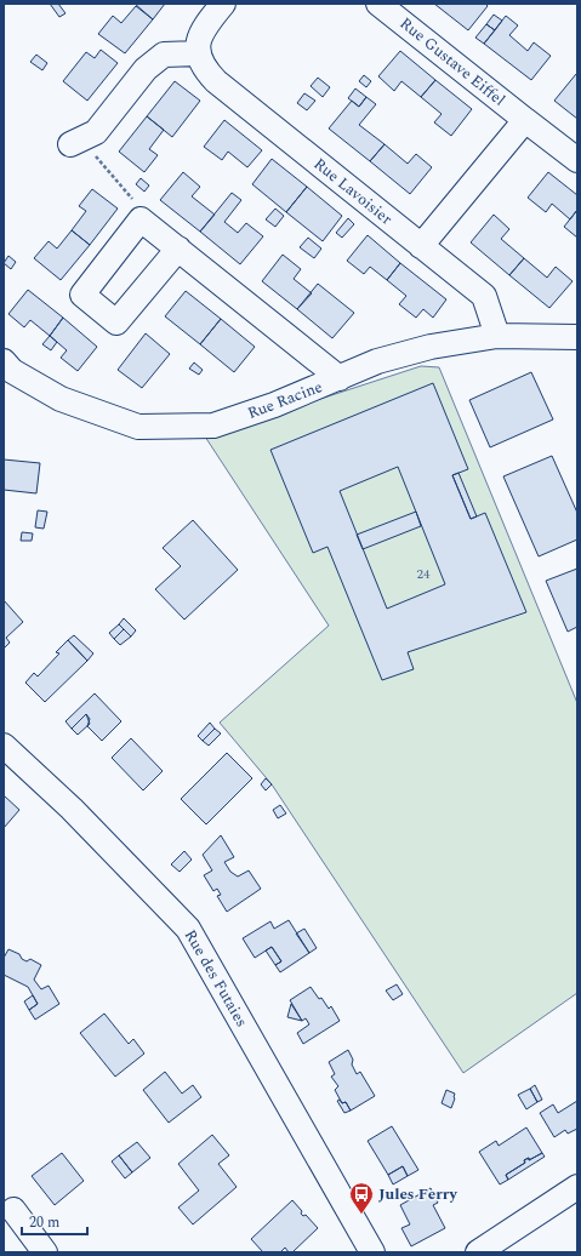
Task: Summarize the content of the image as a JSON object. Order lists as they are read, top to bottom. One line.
{"streets":{"street":["Rue Gustave Eiffel","Rue Lavoisier","Rue Racine","Rue des Futaies"]},"crossings":[["Rue Lavoisier","Rue Racine"]],"places":{"bus stop":["Jules Ferry"]},"house_numbers":["24"],"scale_bar":"20 m"}
